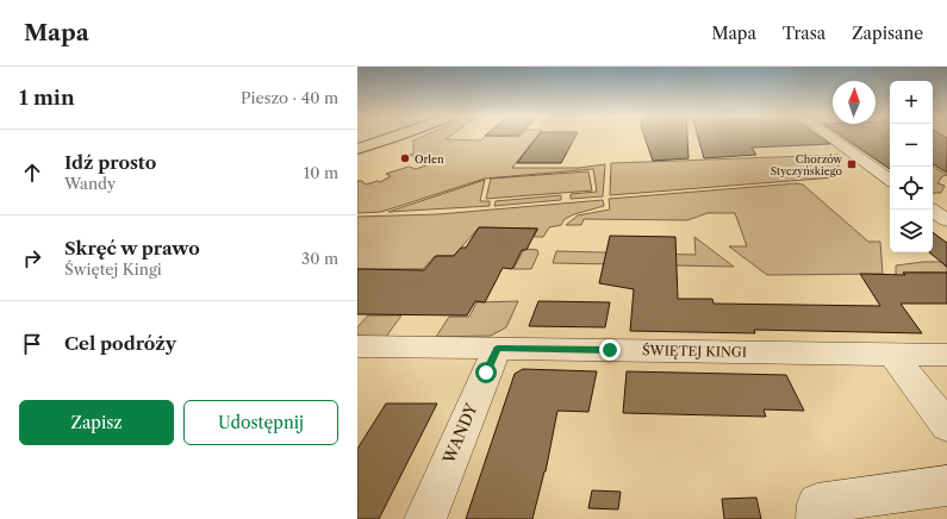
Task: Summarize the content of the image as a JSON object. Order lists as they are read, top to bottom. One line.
{"streets":{"street":["ŚWIĘTEJ KINGI","WANDY"]},"crossings":[["ŚWIĘTEJ KINGI","WANDY"]],"places":{"other":["Orlen"],"transit":["Chorzów Styczyńskiego"]},"north":"top","page":{"header":"Mapa","nav":["Mapa","Trasa","Zapisane"],"heading":["1 min","Pieszo · 40 m"],"map_buttons":["+","−"],"list":[["Idź prosto","Wandy","10 m"],["Skręć w prawo","Świętej Kingi","30 m"],"Cel podróży"],"buttons":["Zapisz","Udostępnij"]}}
